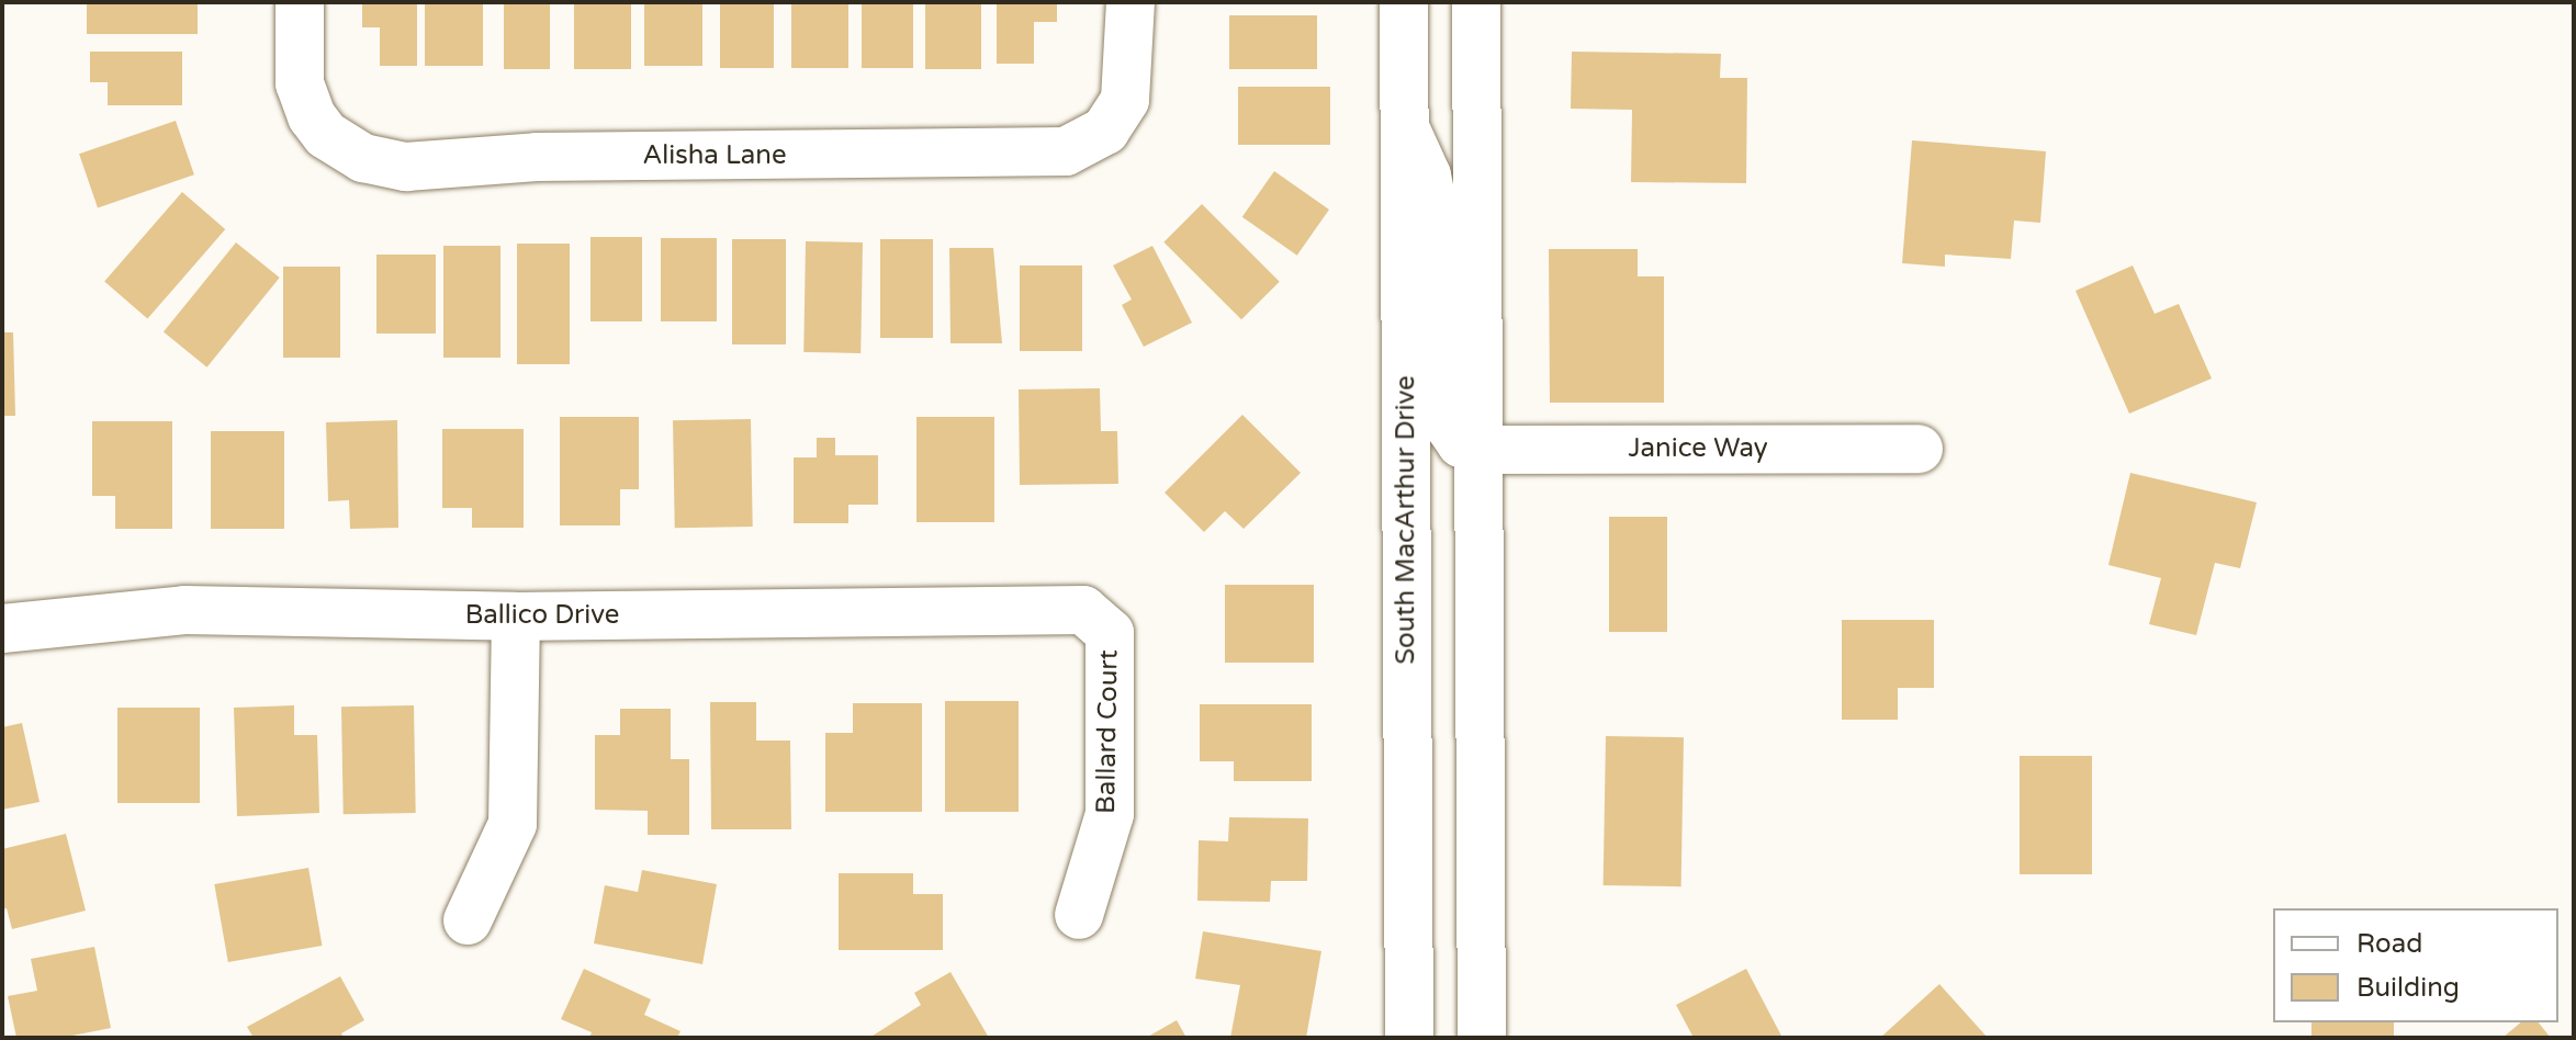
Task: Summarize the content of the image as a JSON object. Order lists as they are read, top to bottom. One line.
{"streets":{"street":["Alisha Lane","Janice Way","South MacArthur Drive","Ballico Drive","Ballard Court"]},"crossings":[["Ballico Drive","Ballard Court"]],"legend":["Road","Building"]}
